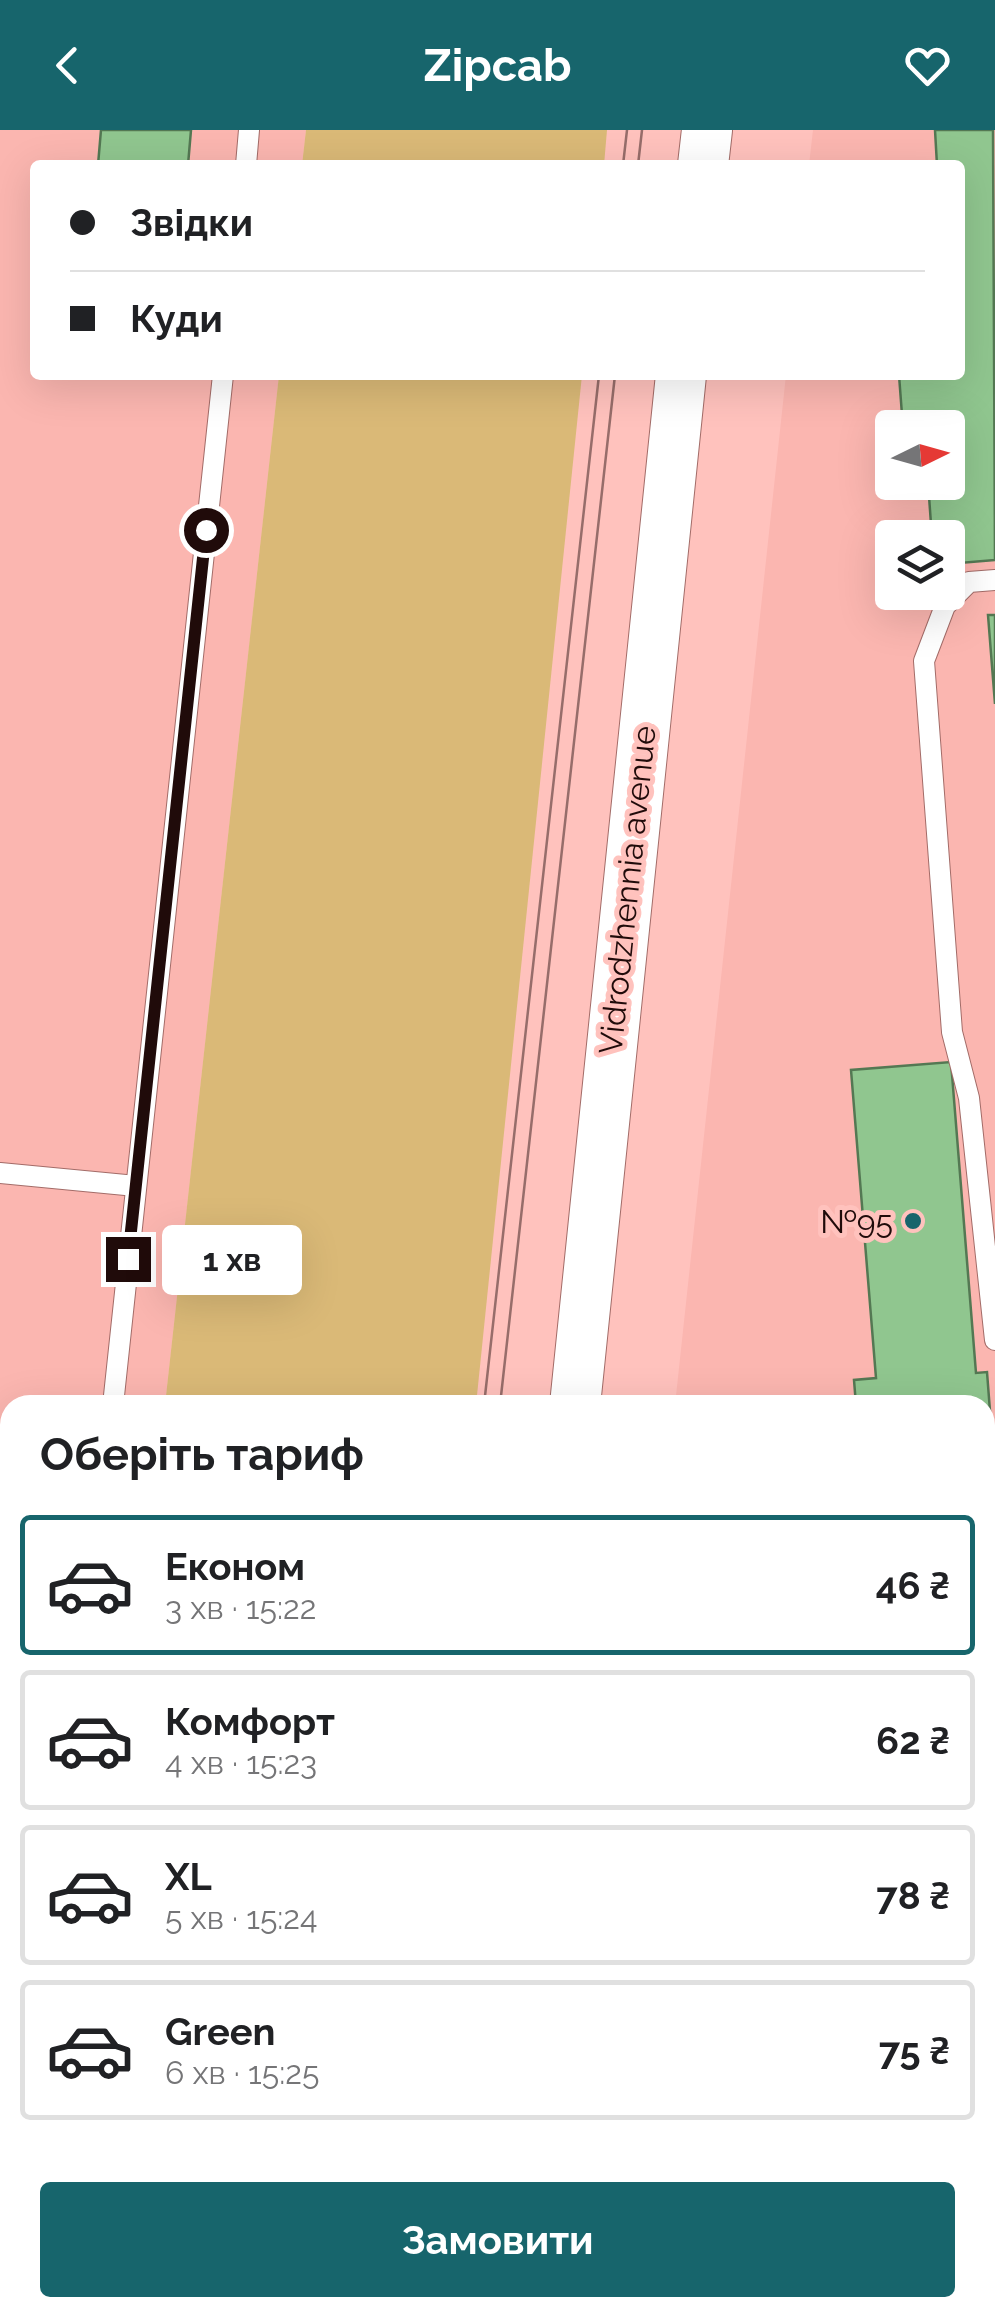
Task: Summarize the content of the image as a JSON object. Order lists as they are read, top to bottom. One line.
{"streets":{"street":["Vidrodzhennia avenue"]},"places":["№95"],"north":"right","page":{"header":"Zipcab","banner":["Звідки","Куди"],"bubble":"1 хв","heading":"Оберіть тариф","list":[{"name":"Економ","note":"3 хв · 15:22","value":"46 ₴"},{"name":"Комфорт","note":"4 хв · 15:23","value":"62 ₴"},{"name":"XL","note":"5 хв · 15:24","value":"78 ₴"},{"name":"Green","note":"6 хв · 15:25","value":"75 ₴"}],"buttons":"Замовити"}}
